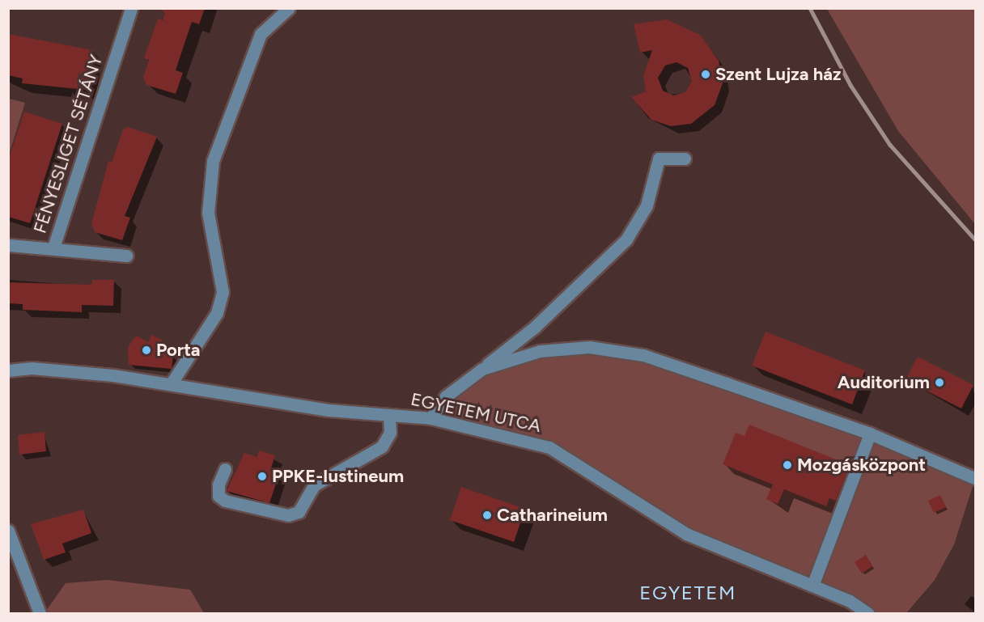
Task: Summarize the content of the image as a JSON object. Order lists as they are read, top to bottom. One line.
{"streets":{"street":["FÉNYESLIGET SÉTÁNY","EGYETEM UTCA"]},"districts":["EGYETEM"],"places":["Szent Lujza ház","Porta","Auditorium","Mozgásközpont","PPKE-Iustineum","Catharineium"]}
